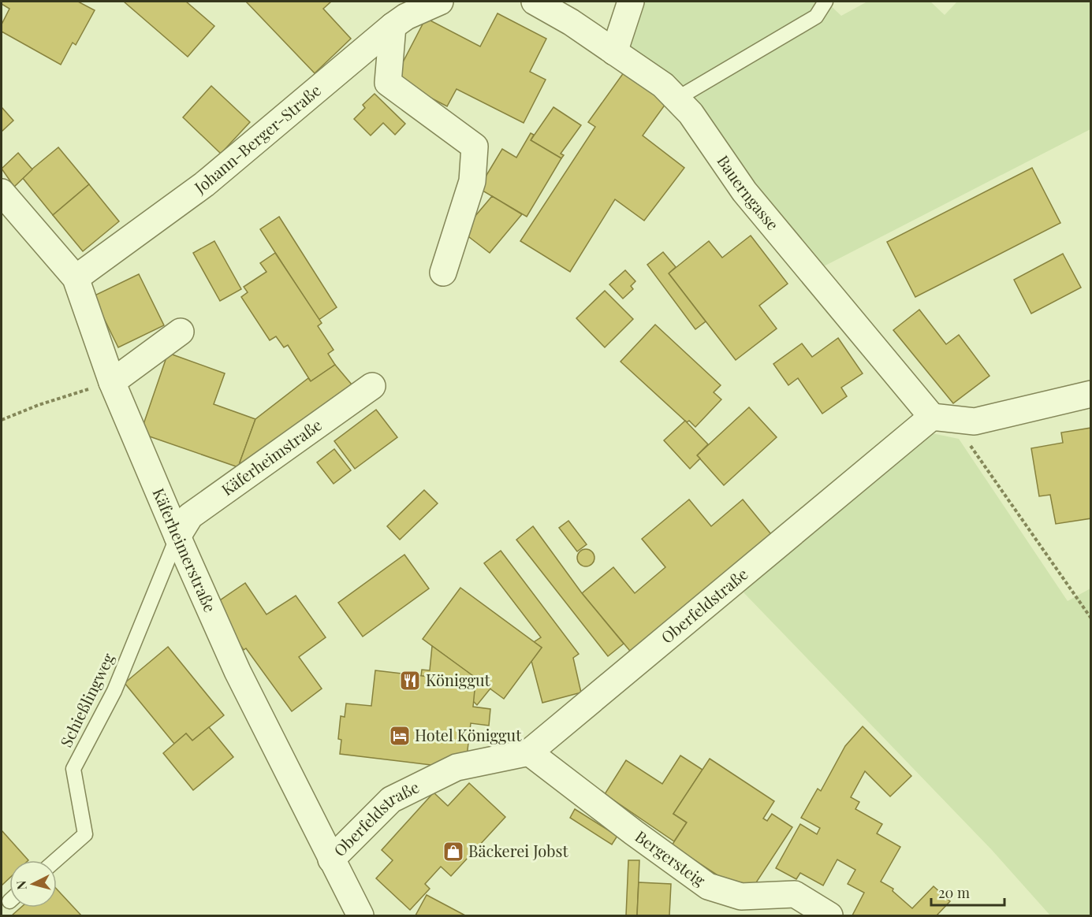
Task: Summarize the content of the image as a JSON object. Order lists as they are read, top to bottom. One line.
{"streets":{"street":["Johann-Berger-Straße","Bauerngasse","Käferheimstraße","Käferheimerstraße","Oberfeldstraße","Bergersteig"],"lane":["Schießlingweg"]},"crossings":[["Johann-Berger-Straße","Käferheimerstraße"],["Bauerngasse","Oberfeldstraße"],["Käferheimstraße","Käferheimerstraße"],["Käferheimstraße","Schießlingweg"],["Käferheimerstraße","Oberfeldstraße"],["Käferheimerstraße","Schießlingweg"],["Oberfeldstraße","Bergersteig"]],"places":{"restaurant":["Königgut"],"hotel":["Hotel Königgut"],"shop":["Bäckerei Jobst"]},"scale_bar":"20 m","north":"left"}
